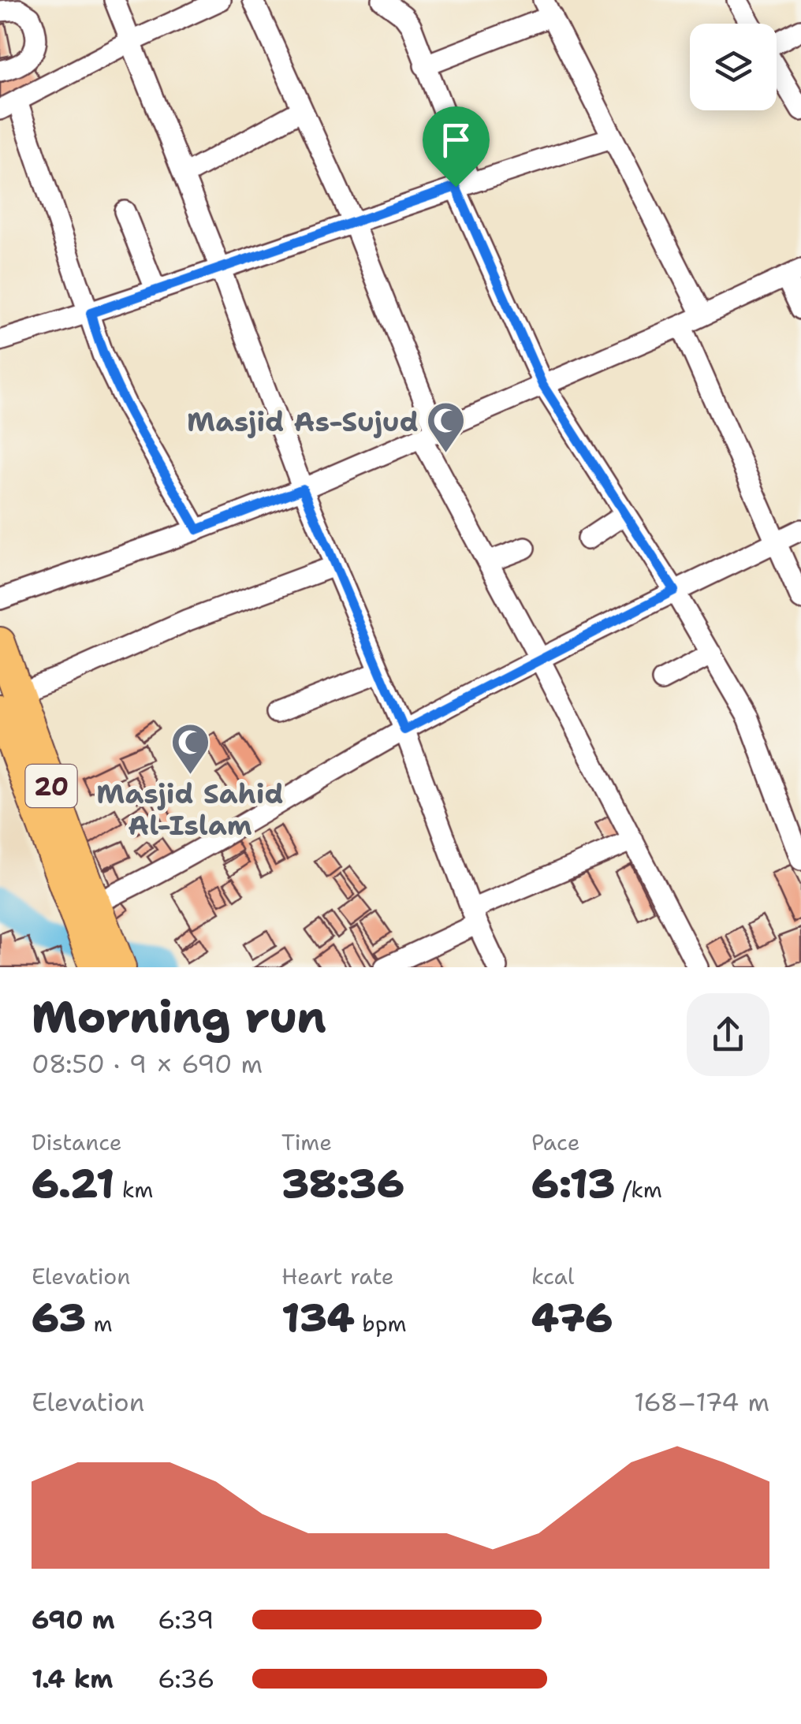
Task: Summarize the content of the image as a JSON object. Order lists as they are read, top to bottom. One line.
{"streets":{"highway":["20"]},"places":{"mosque":["Masjid As-Sujud","Masjid Sahid Al-Islam"]},"page":{"heading":["Morning run","08:50 · 9 × 690 m"],"stats":[["Distance","6.21 km"],["Time","38:36"],["Pace","6:13 /km"],["Elevation","63 m"],["Heart rate","134 bpm"],["kcal","476"]],"chart":["Elevation","168–174 m"],"list":[{"name":"690 m","note":"6:39"},{"name":"1.4 km","note":"6:36"}]}}
